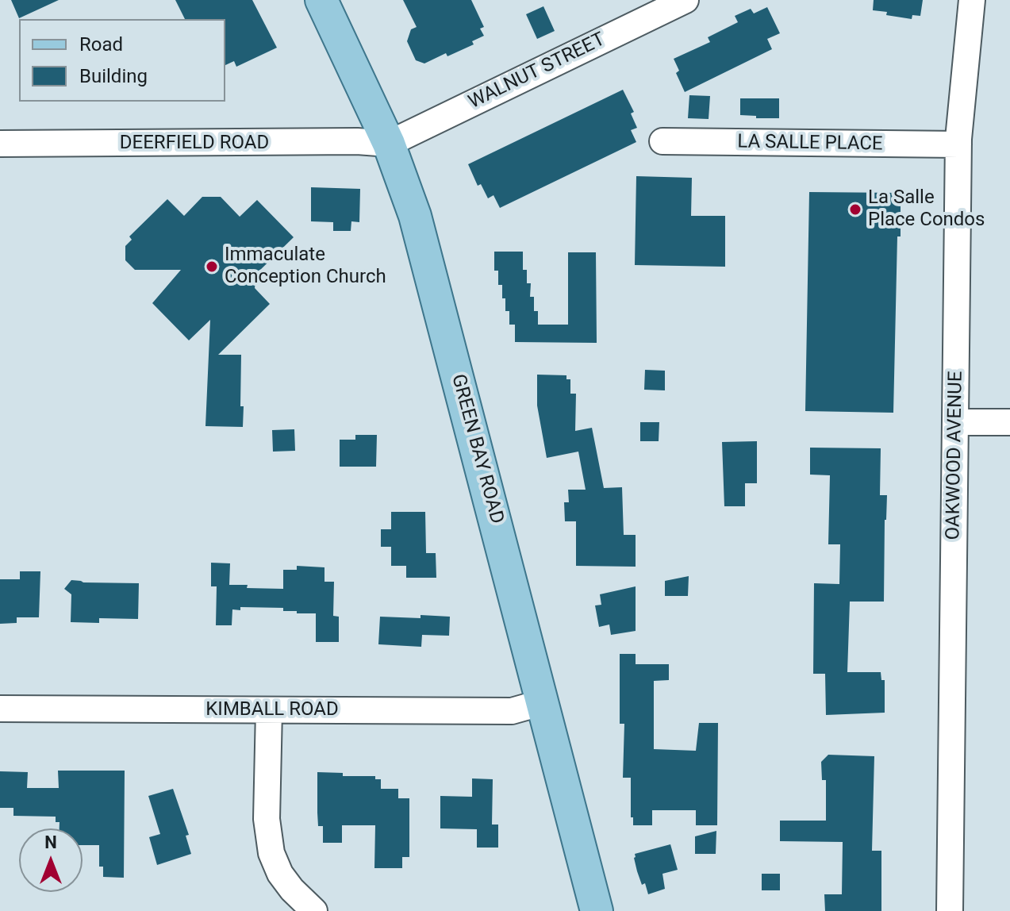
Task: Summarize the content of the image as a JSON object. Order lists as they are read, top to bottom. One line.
{"streets":{"main road":["GREEN BAY ROAD"],"street":["WALNUT STREET","DEERFIELD ROAD","LA SALLE PLACE","OAKWOOD AVENUE","KIMBALL ROAD"]},"crossings":[["WALNUT STREET","DEERFIELD ROAD"],["WALNUT STREET","GREEN BAY ROAD"],["DEERFIELD ROAD","GREEN BAY ROAD"],["LA SALLE PLACE","OAKWOOD AVENUE"],["GREEN BAY ROAD","KIMBALL ROAD"]],"places":["La Salle Place Condos","Immaculate Conception Church"],"legend":["Road","Building"],"north":"top"}
